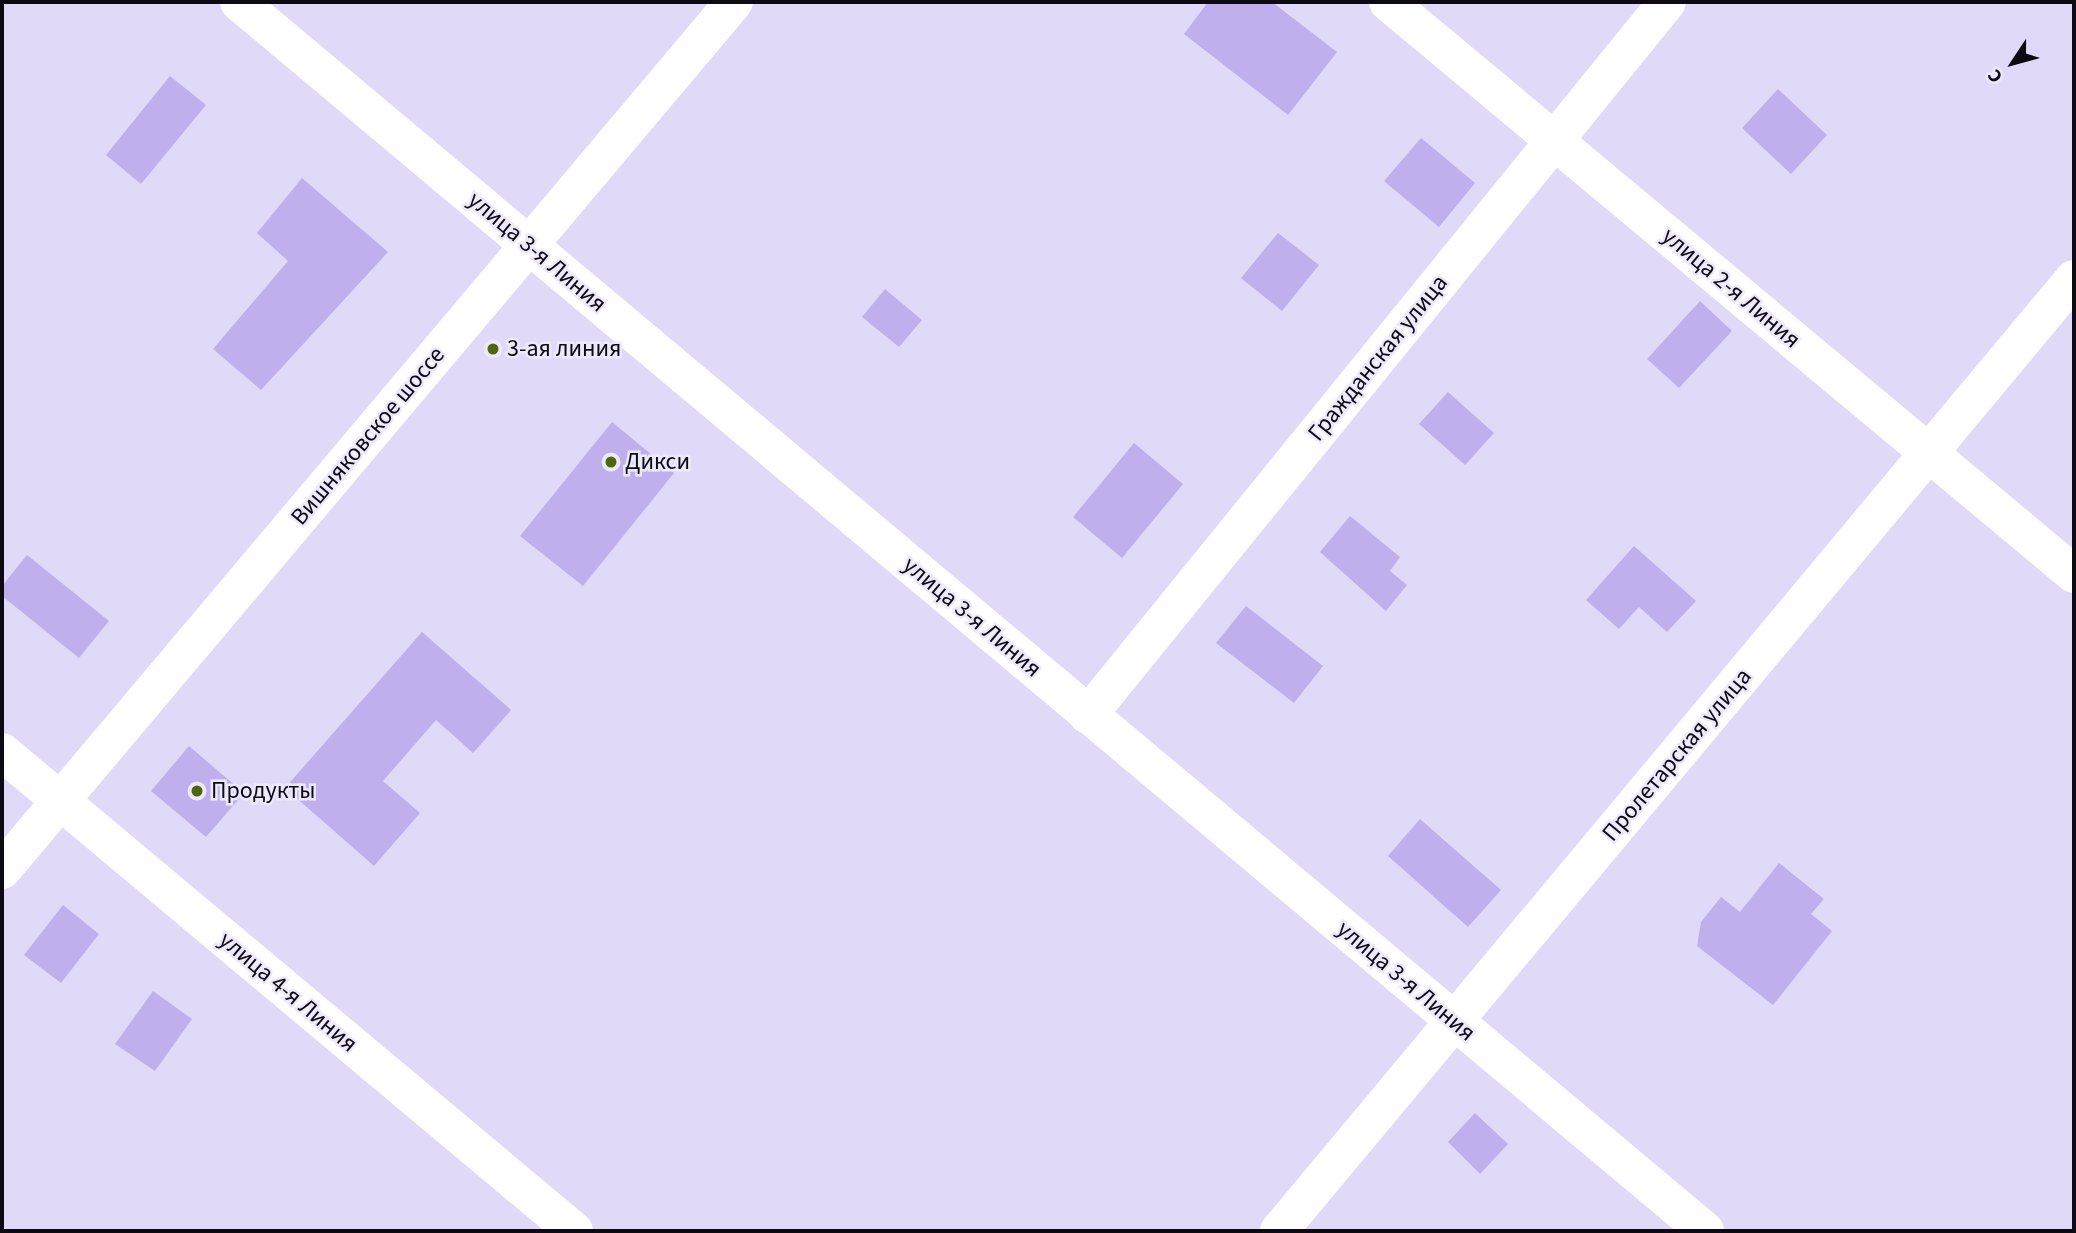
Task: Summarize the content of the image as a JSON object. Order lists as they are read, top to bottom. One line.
{"streets":{"street":["улица 3-я Линия","улица 2-я Линия","Гражданская улица","Вишняковское шоссе","Пролетарская улица","улица 4-я Линия"]},"crossings":[["улица 3-я Линия","Гражданская улица"],["улица 3-я Линия","Вишняковское шоссе"],["улица 3-я Линия","Пролетарская улица"],["улица 2-я Линия","Гражданская улица"],["улица 2-я Линия","Пролетарская улица"],["Вишняковское шоссе","улица 4-я Линия"]],"places":["3-ая линия","Дикси","Продукты"],"north":"bottom left"}
